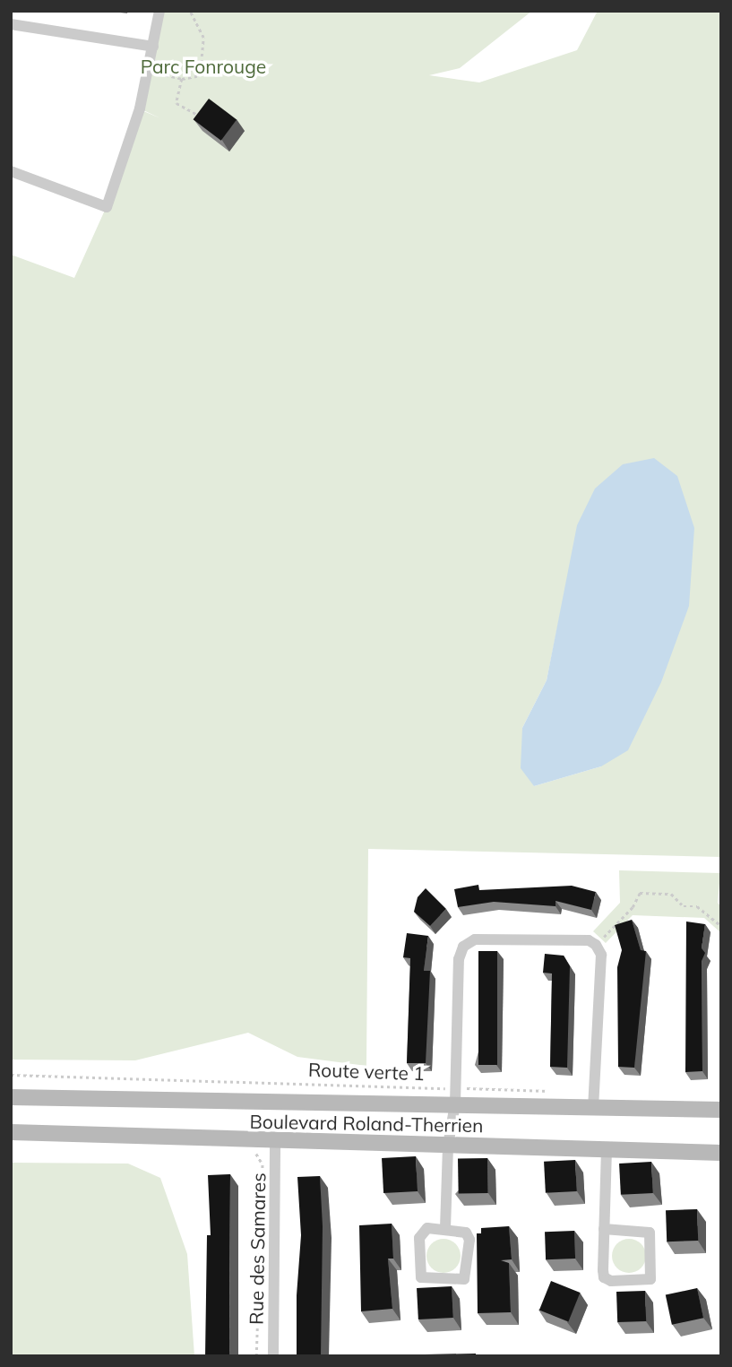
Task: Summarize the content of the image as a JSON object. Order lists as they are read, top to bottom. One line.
{"streets":{"main road":["Boulevard Roland-Therrien"],"street":["Rue des Samares"],"path":["Route verte 1"]},"crossings":[["Route verte 1","Boulevard Roland-Therrien"],["Boulevard Roland-Therrien","Rue des Samares"]],"parks":["Parc Fonrouge"]}
